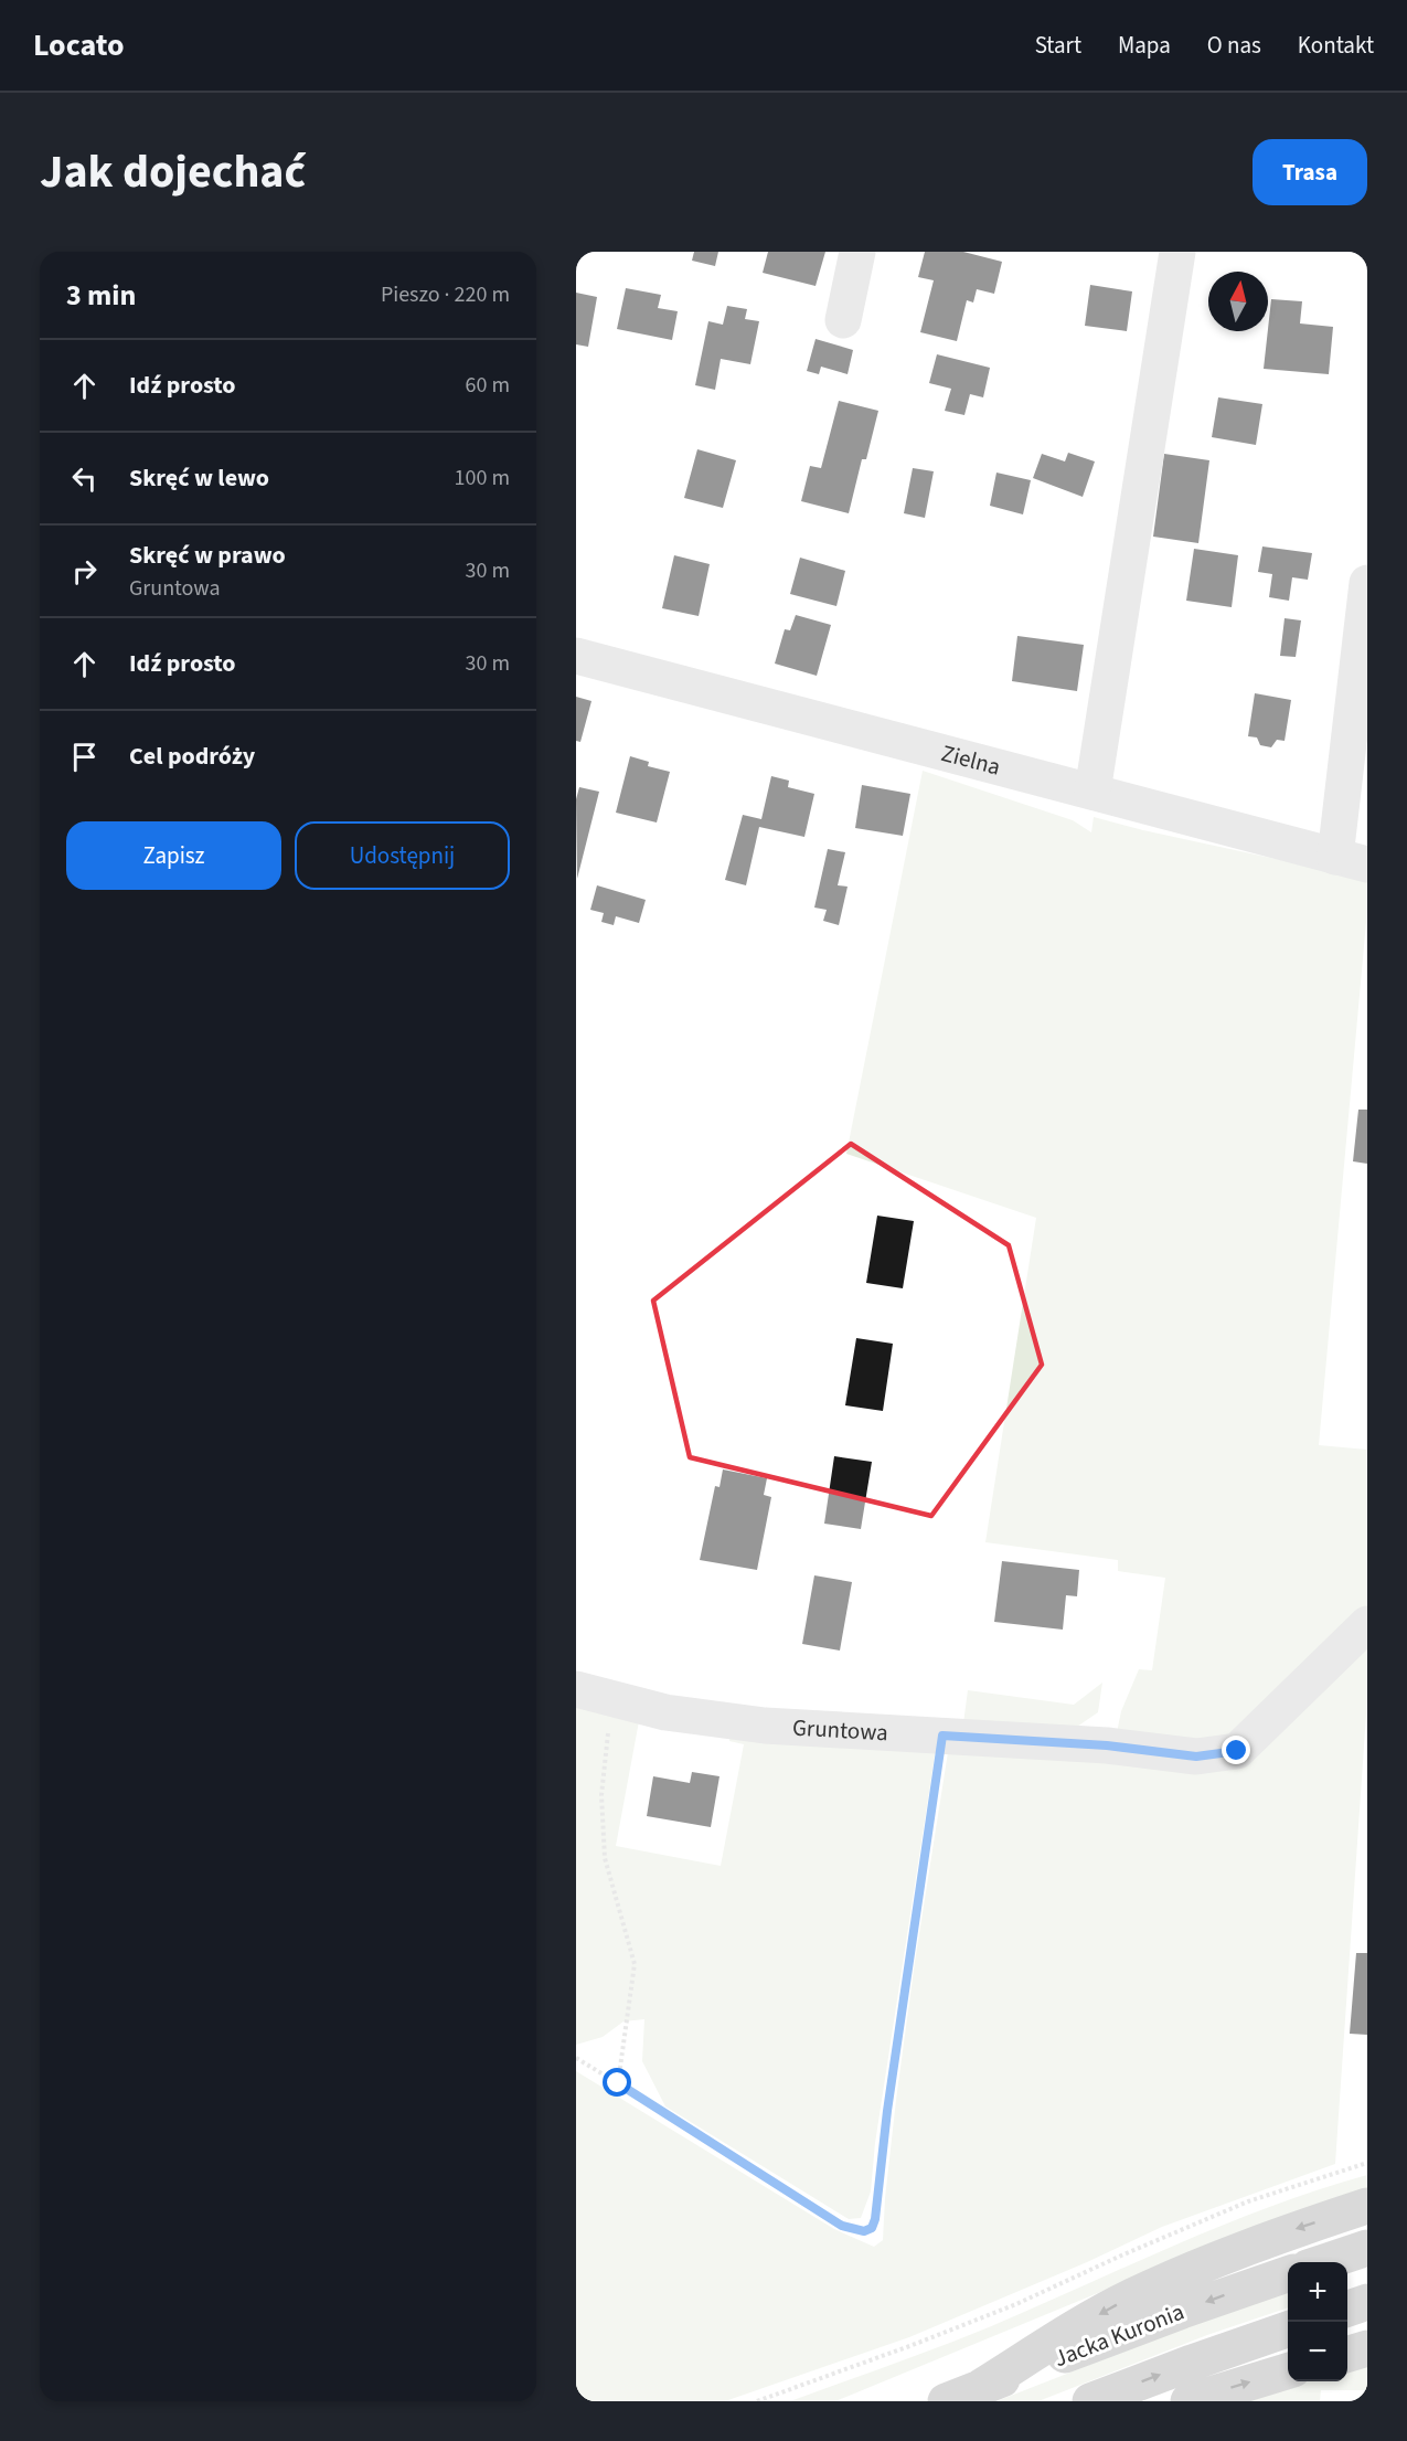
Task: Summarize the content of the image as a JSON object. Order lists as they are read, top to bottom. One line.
{"streets":{"main road":["Jacka Kuronia"],"street":["Zielna","Gruntowa"]},"north":"top","page":{"header":"Locato","nav":["Start","Mapa","O nas","Kontakt"],"title":"Jak dojechać","buttons":["Trasa",["Zapisz","Udostępnij"]],"heading":["3 min","Pieszo · 220 m"],"list":[["Idź prosto","60 m"],["Skręć w lewo","100 m"],["Skręć w prawo","Gruntowa","30 m"],["Idź prosto","30 m"],"Cel podróży"],"map_buttons":["+","−"]}}
